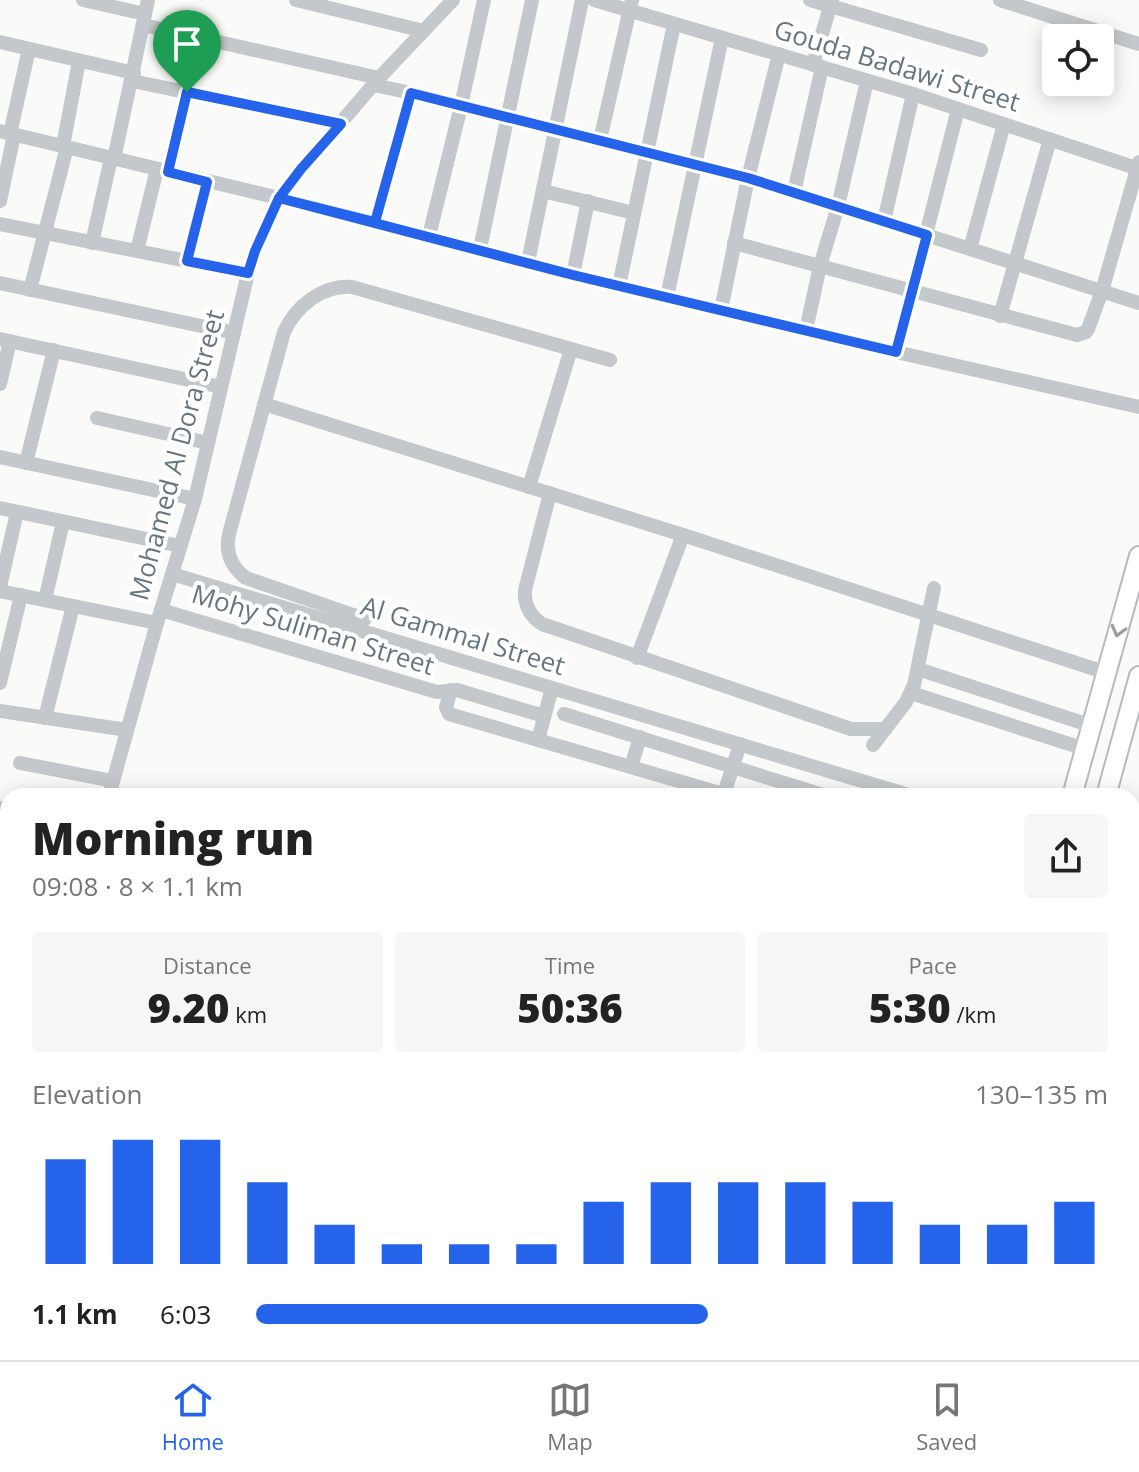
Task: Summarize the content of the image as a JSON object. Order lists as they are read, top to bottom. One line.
{"streets":{"street":["Gouda Badawi Street","Mohamed Al Dora Street","Mohy Suliman Street","Al Gammal Street"]},"crossings":[["Mohamed Al Dora Street","Mohy Suliman Street"],["Mohamed Al Dora Street","Al Gammal Street"]],"page":{"heading":["Morning run","09:08 · 8 × 1.1 km"],"stats":[["Distance","9.20 km"],["Time","50:36"],["Pace","5:30 /km"]],"chart":["Elevation","130–135 m"],"list":[{"name":"1.1 km","note":"6:03"}],"tabs":["Home","Map","Saved"]}}
